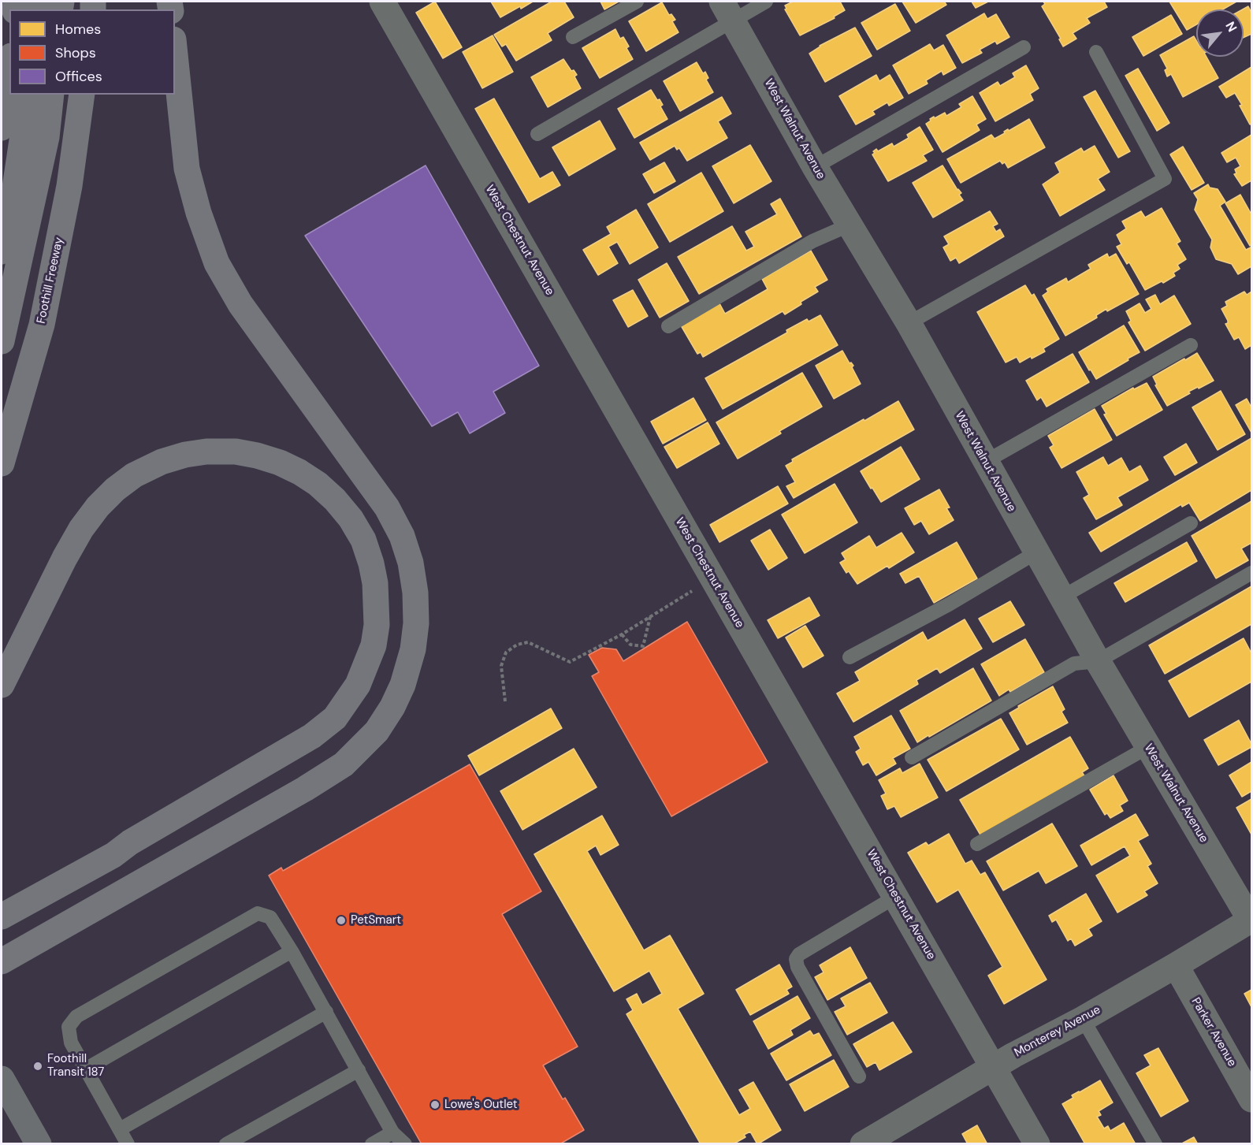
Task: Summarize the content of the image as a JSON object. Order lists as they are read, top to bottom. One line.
{"streets":{"highway":["Foothill Freeway"],"street":["West Walnut Avenue","West Chestnut Avenue","Monterey Avenue","Parker Avenue"]},"crossings":[["West Walnut Avenue","Monterey Avenue"],["West Chestnut Avenue","Monterey Avenue"],["Monterey Avenue","Parker Avenue"]],"places":["PetSmart","Foothill Transit 187","Lowe's Outlet"],"legend":["Homes","Shops","Offices"],"north":"top right"}
